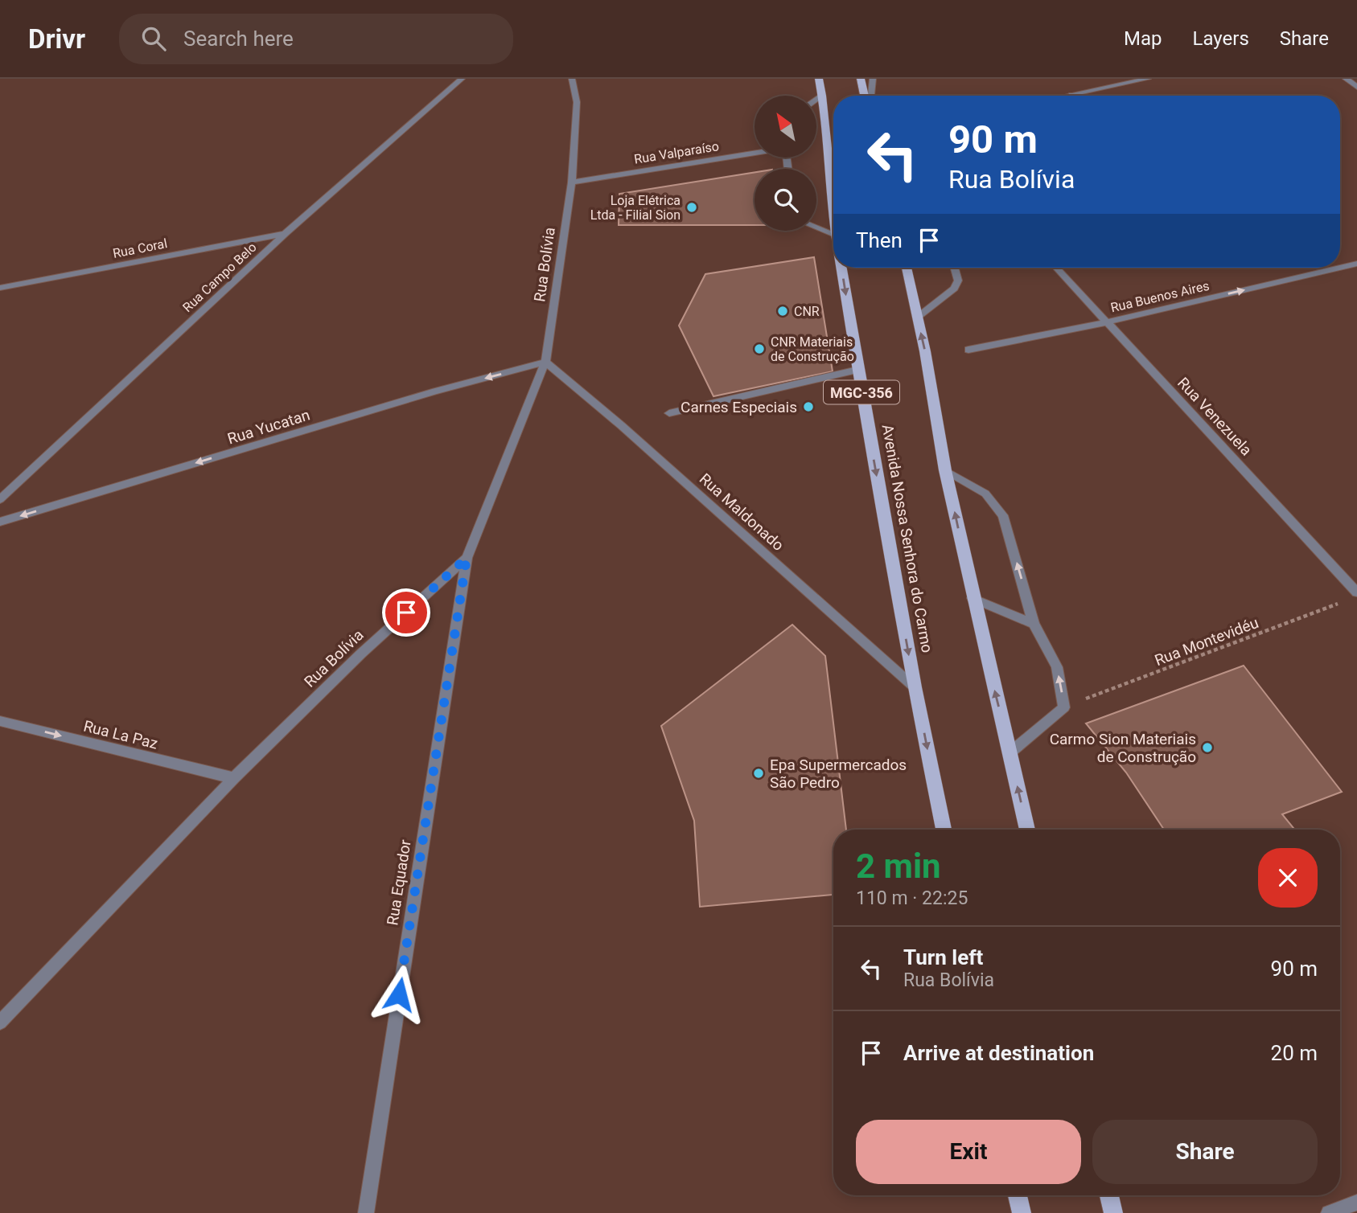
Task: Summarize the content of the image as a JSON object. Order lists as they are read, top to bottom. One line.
{"streets":{"main road":["MGC-356","Avenida Nossa Senhora do Carmo"],"street":["Rua Valparaíso","Rua Coral","Rua Bolívia","Rua Campo Belo","Rua Buenos Aires","Rua Venezuela","Rua Yucatan","Rua Maldonado","Rua La Paz","Rua Equador"],"path":["Rua Montevidéu"]},"crossings":[["Rua Valparaíso","Rua Bolívia"],["Rua Coral","Rua Campo Belo"],["Rua Bolívia","Rua Yucatan"],["Rua Bolívia","Rua Maldonado"],["Rua Bolívia","Rua La Paz"],["Rua Bolívia","Rua Equador"],["Rua Buenos Aires","Rua Venezuela"],["Rua Yucatan","Rua Maldonado"],["Rua Maldonado","Avenida Nossa Senhora do Carmo"]],"one_way":["Rua Buenos Aires","Rua Yucatan","Rua La Paz"],"places":["Loja Elétrica Ltda - Filial Sion","CNR","CNR Materiais de Construção","Carnes Especiais","Carmo Sion Materiais de Construção","Epa Supermercados São Pedro"],"north":"top left","page":{"header":"Drivr","search":"Search here","nav":["Map","Layers","Share"],"turn":["90 m","Rua Bolívia"],"then":"Then","heading":["2 min","110 m · 22:25"],"list":[{"name":"Turn left","note":"Rua Bolívia","value":"90 m"},{"name":"Arrive at destination","value":"20 m"}],"buttons":["Exit","Share"]}}
